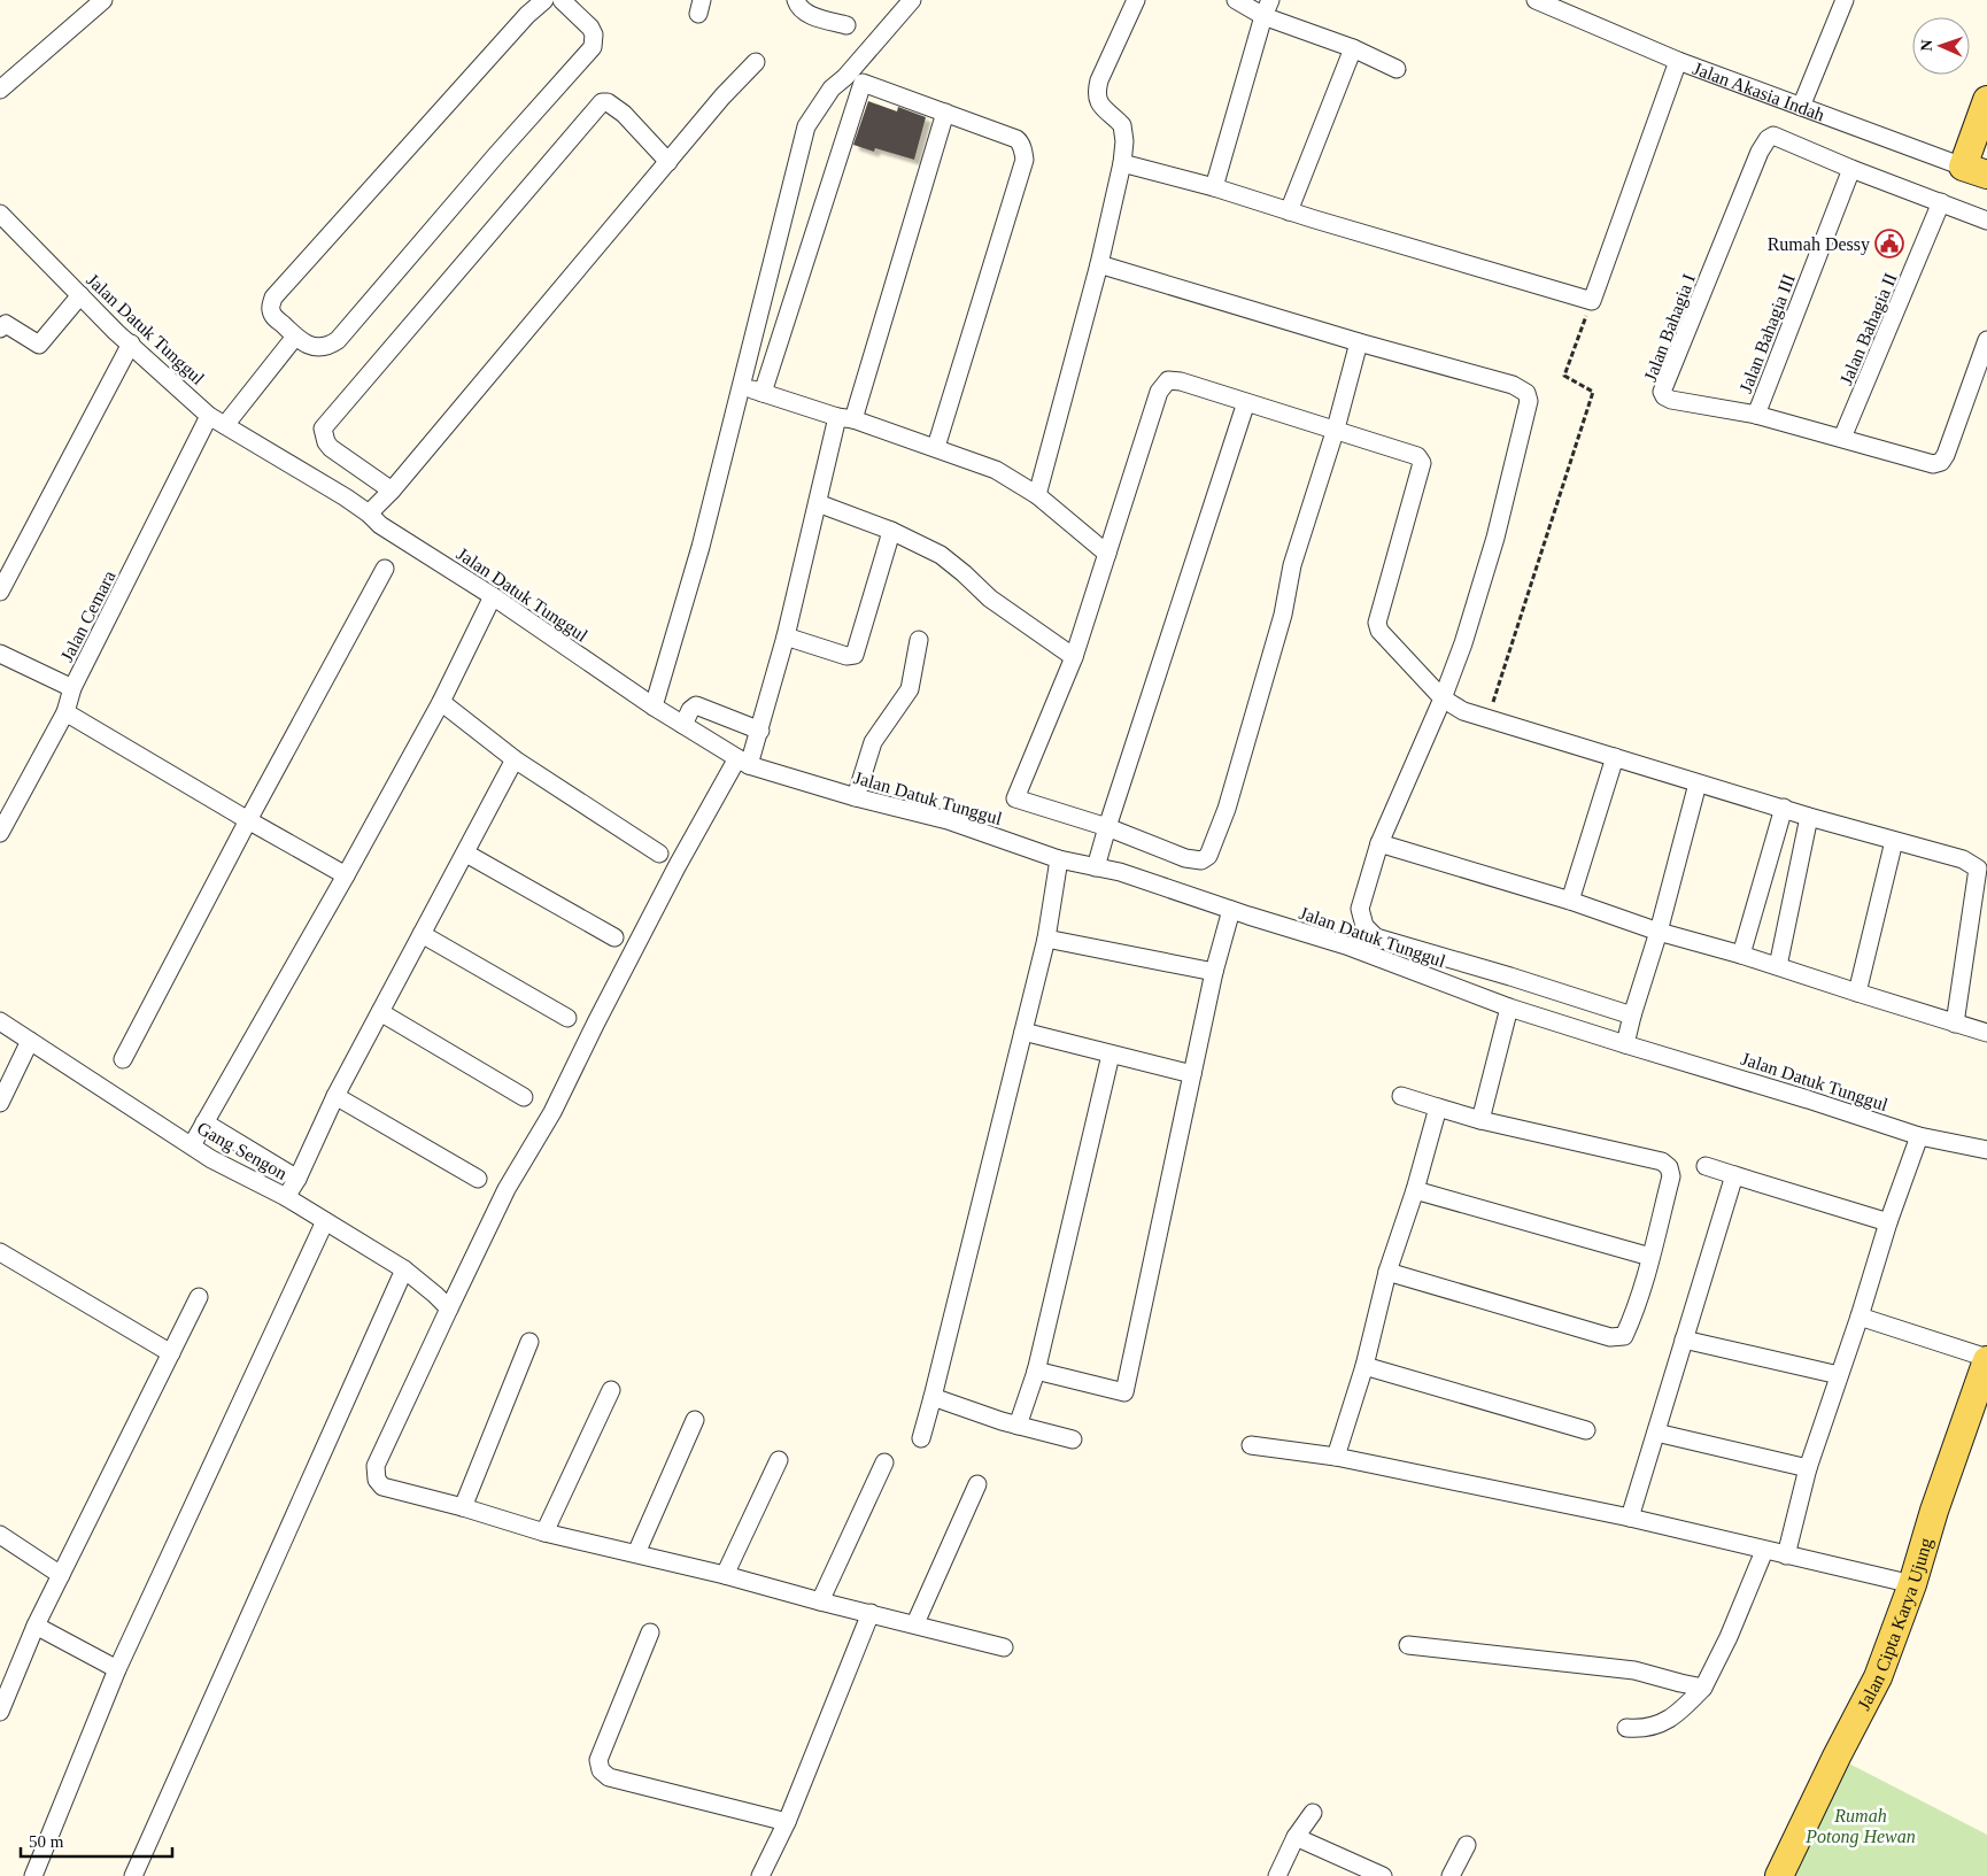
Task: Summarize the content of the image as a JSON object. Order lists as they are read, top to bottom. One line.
{"streets":{"main road":["Jalan Cipta Karya Ujung"],"street":["Jalan Akasia Indah","Jalan Bahagia I","Jalan Datuk Tunggul","Jalan Bahagia II","Jalan Bahagia III","Jalan Cemara","Gang Sengon"]},"crossings":[["Jalan Bahagia I","Jalan Bahagia II"],["Jalan Bahagia I","Jalan Bahagia III"],["Jalan Datuk Tunggul","Jalan Cemara"]],"parks":["Rumah Potong Hewan"],"places":{"public building":["Rumah Dessy"]},"scale_bar":"50 m","north":"left"}
